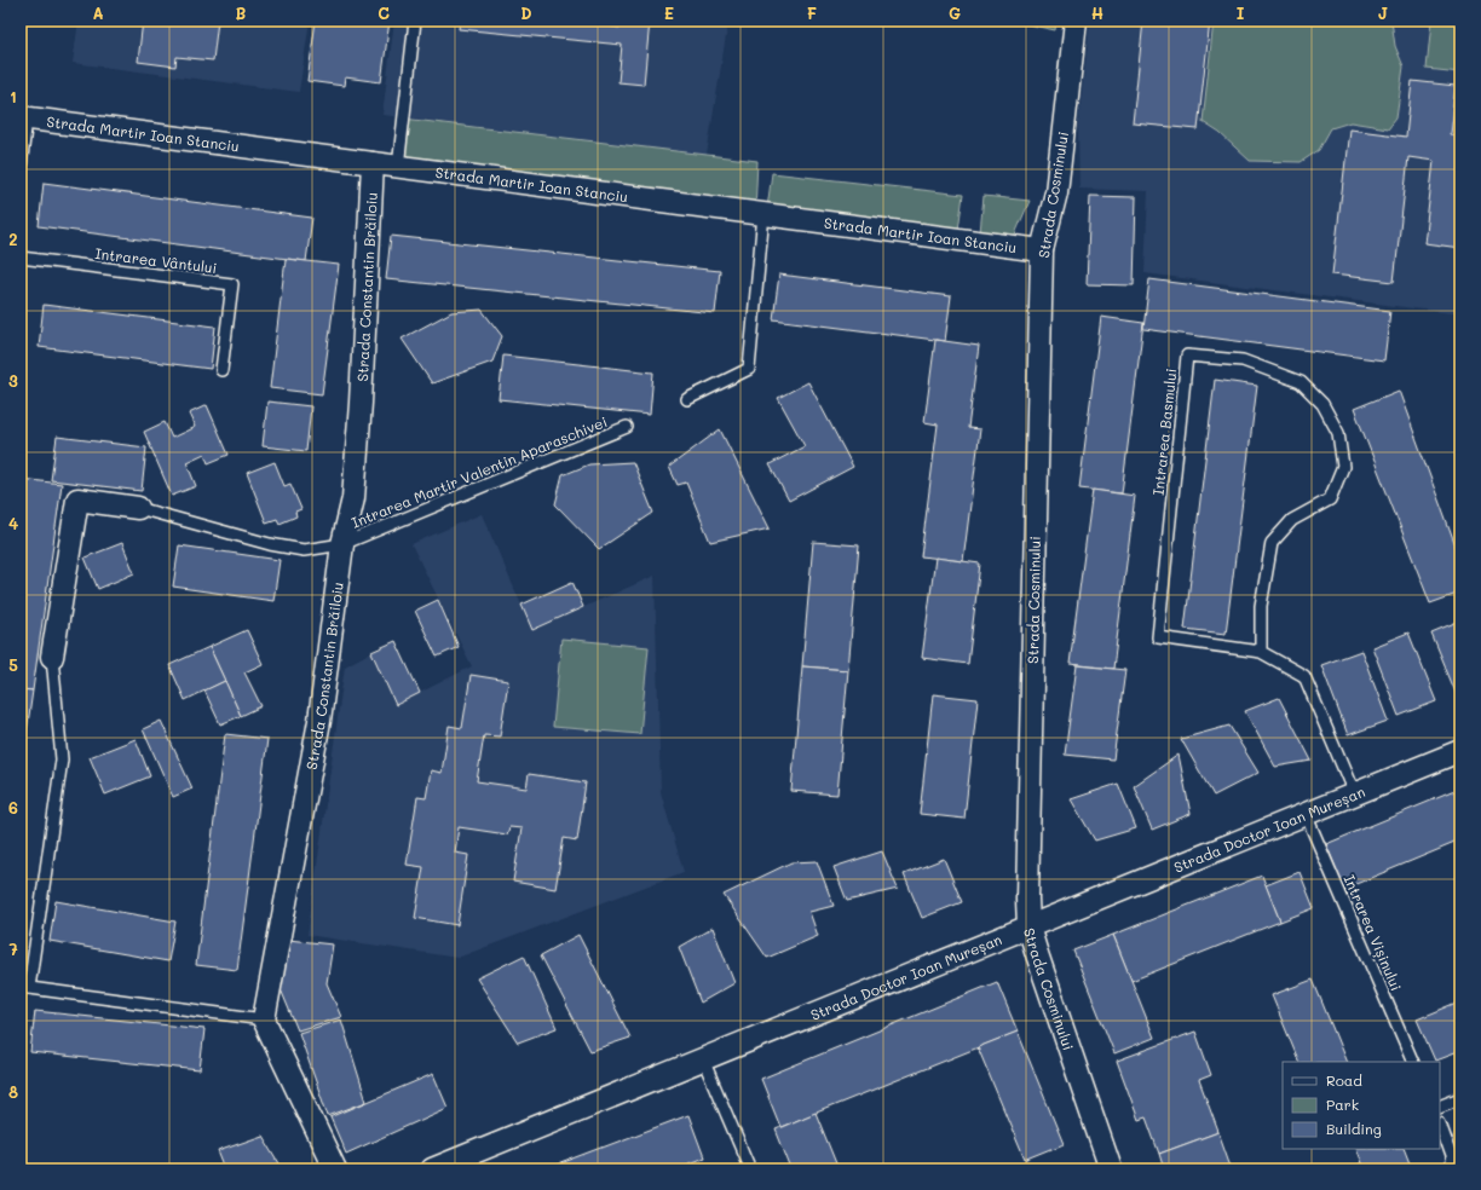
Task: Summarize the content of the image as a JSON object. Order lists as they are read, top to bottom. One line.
{"streets":{"street":["Strada Martir Ioan Stanciu","Strada Cosminului","Strada Constantin Brăiloiu","Strada Doctor Ioan Mureșan"],"lane":["Intrarea Vântului","Intrarea Basmului","Intrarea Martir Valentin Aparaschivei","Intrarea Vișinului"]},"crossings":[["Strada Martir Ioan Stanciu","Strada Cosminului"],["Strada Martir Ioan Stanciu","Strada Constantin Brăiloiu"],["Strada Cosminului","Strada Doctor Ioan Mureșan"],["Strada Constantin Brăiloiu","Intrarea Martir Valentin Aparaschivei"],["Intrarea Basmului","Strada Doctor Ioan Mureșan"],["Strada Doctor Ioan Mureșan","Intrarea Vișinului"]],"legend":["Road","Park","Building"],"grid":{"columns":["A","B","C","D","E","F","G","H","I","J"],"rows":["1","2","3","4","5","6","7","8"]}}
